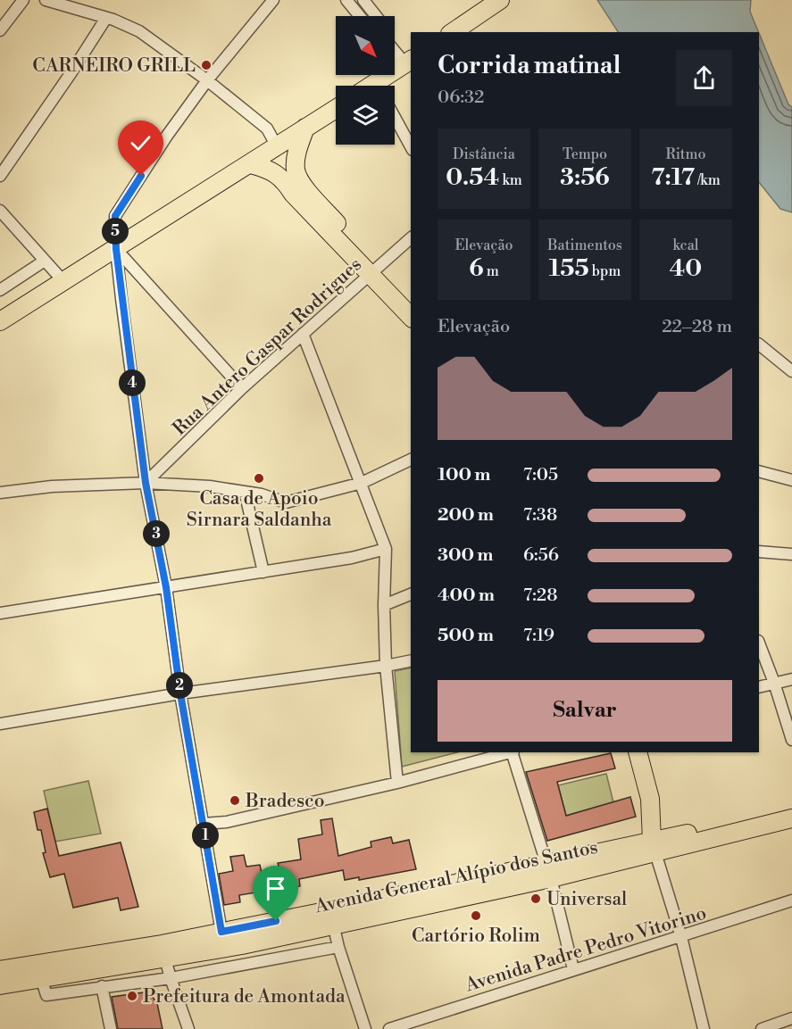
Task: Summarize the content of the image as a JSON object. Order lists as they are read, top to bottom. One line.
{"streets":{"main road":["Avenida General Alípio dos Santos"],"street":["Rua Antero Gaspar Rodrigues","Avenida Padre Pedro Vitorino"]},"places":["CARNEIRO GRILL","Casa de Apoio Sirnara Saldanha","Bradesco","Universal","Cartório Rolim","Prefeitura de Amontada"],"north":"bottom right","page":{"heading":["Corrida matinal","06:32"],"stats":[["Distância","0.54 km"],["Tempo","3:56"],["Ritmo","7:17 /km"],["Elevação","6 m"],["Batimentos","155 bpm"],["kcal","40"]],"pins":["5","4","3","2","1"],"chart":["Elevação","22–28 m"],"list":[{"name":"100 m","note":"7:05"},{"name":"200 m","note":"7:38"},{"name":"300 m","note":"6:56"},{"name":"400 m","note":"7:28"},{"name":"500 m","note":"7:19"}],"buttons":"Salvar"}}
